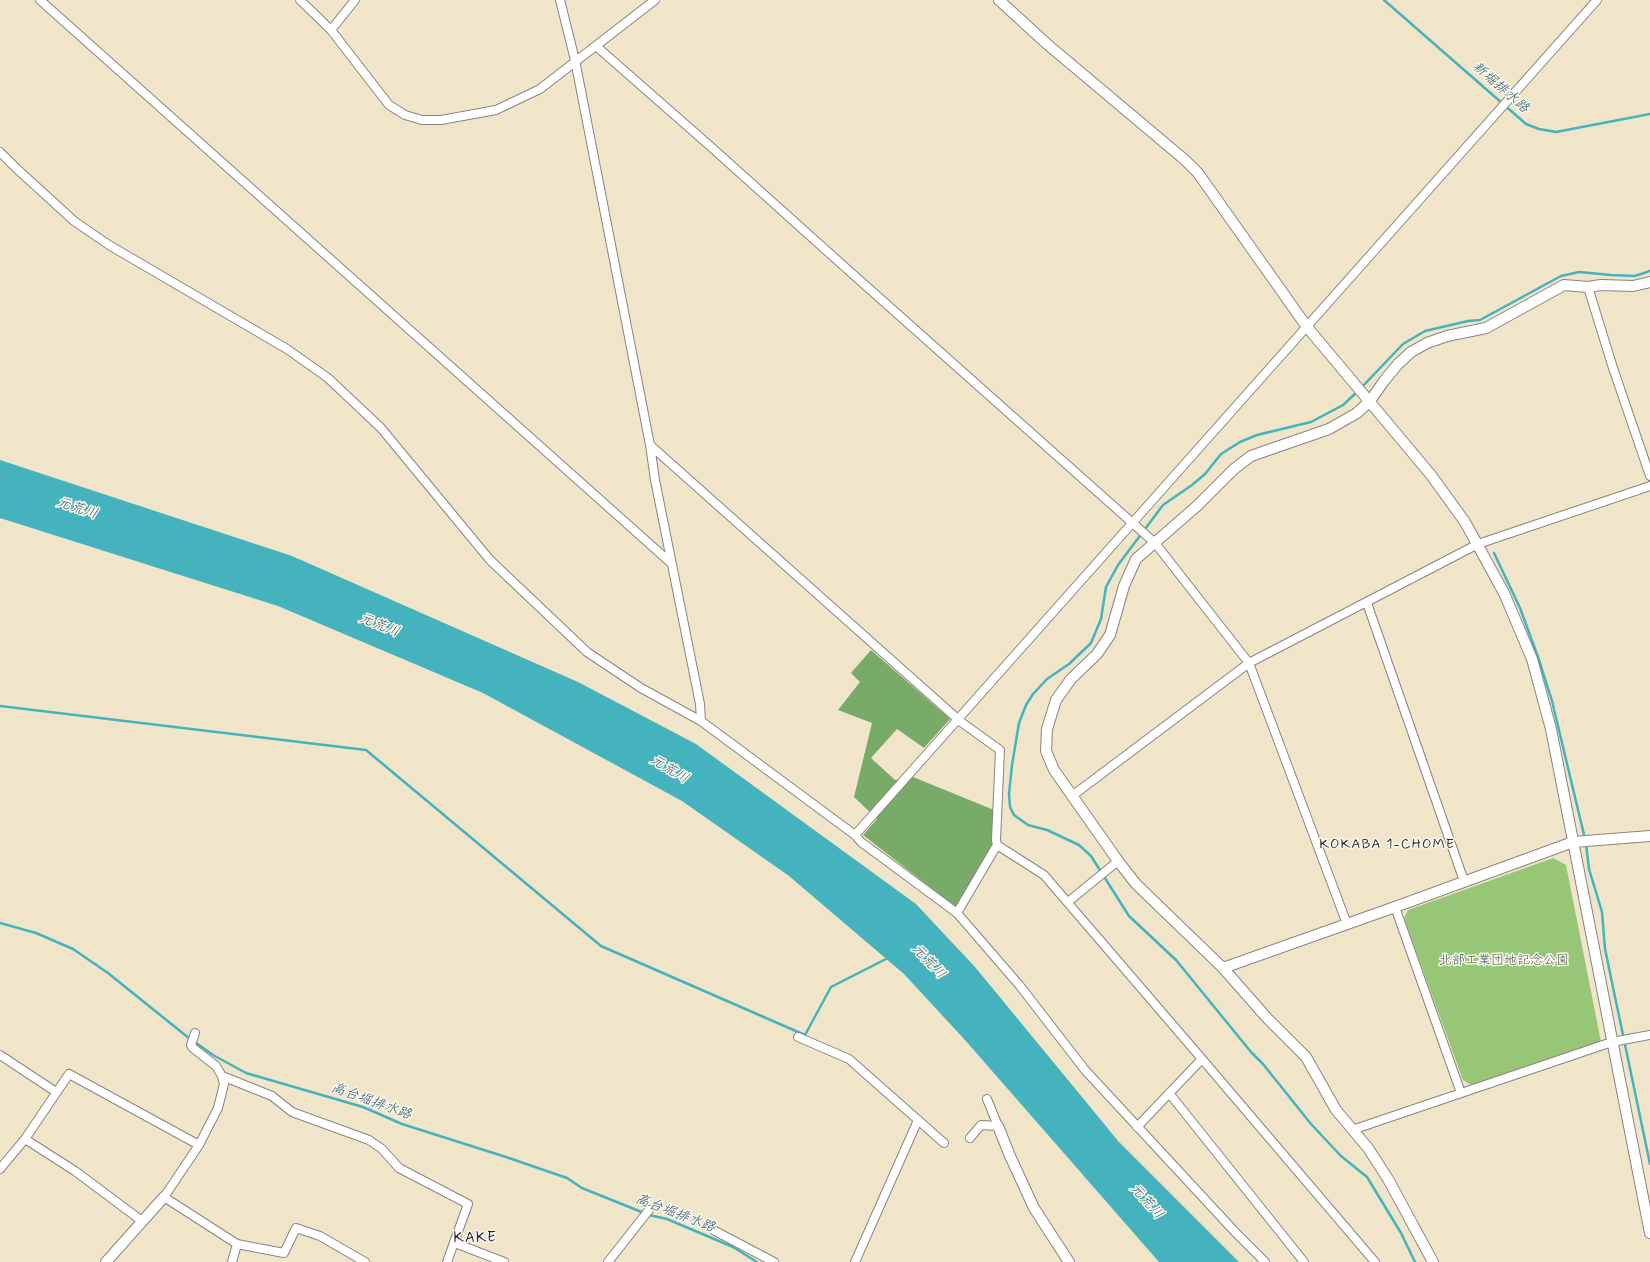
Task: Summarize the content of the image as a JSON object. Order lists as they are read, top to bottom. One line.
{"districts":["KOKABA 1-CHOME","KAKE"],"water":["新堀排水路","元荒川","高台堀排水路"],"parks":["北部工業団地記念公園"]}
